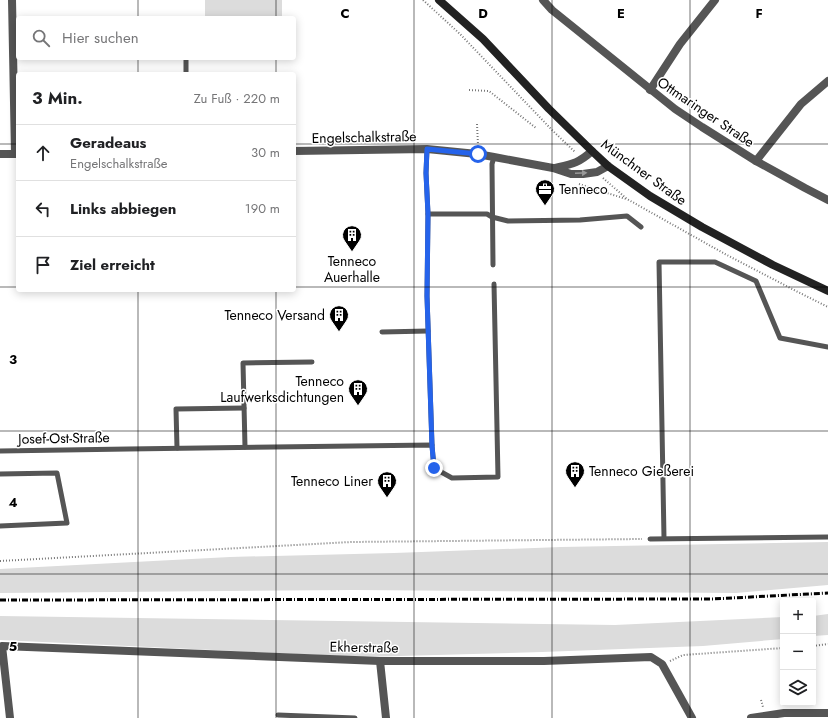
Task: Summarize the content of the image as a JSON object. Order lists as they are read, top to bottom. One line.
{"streets":{"main road":["Münchner Straße"],"street":["Ottmaringer Straße","Engelschalkstraße","Ekherstraße"],"lane":["Josef-Ost-Straße"]},"crossings":[["Engelschalkstraße","Münchner Straße"]],"places":{"office":["Tenneco"],"building":["Tenneco Auerhalle","Tenneco Versand","Tenneco Laufwerksdichtungen","Tenneco Gießerei","Tenneco Liner"]},"page":{"search":"Hier suchen","heading":["3 Min.","Zu Fuß · 220 m"],"list":[["Geradeaus","Engelschalkstraße","30 m"],["Links abbiegen","190 m"],"Ziel erreicht"],"map_buttons":["+","−"]},"grid":{"columns":["C","D","E","F"],"rows":["3","4","5"]}}
